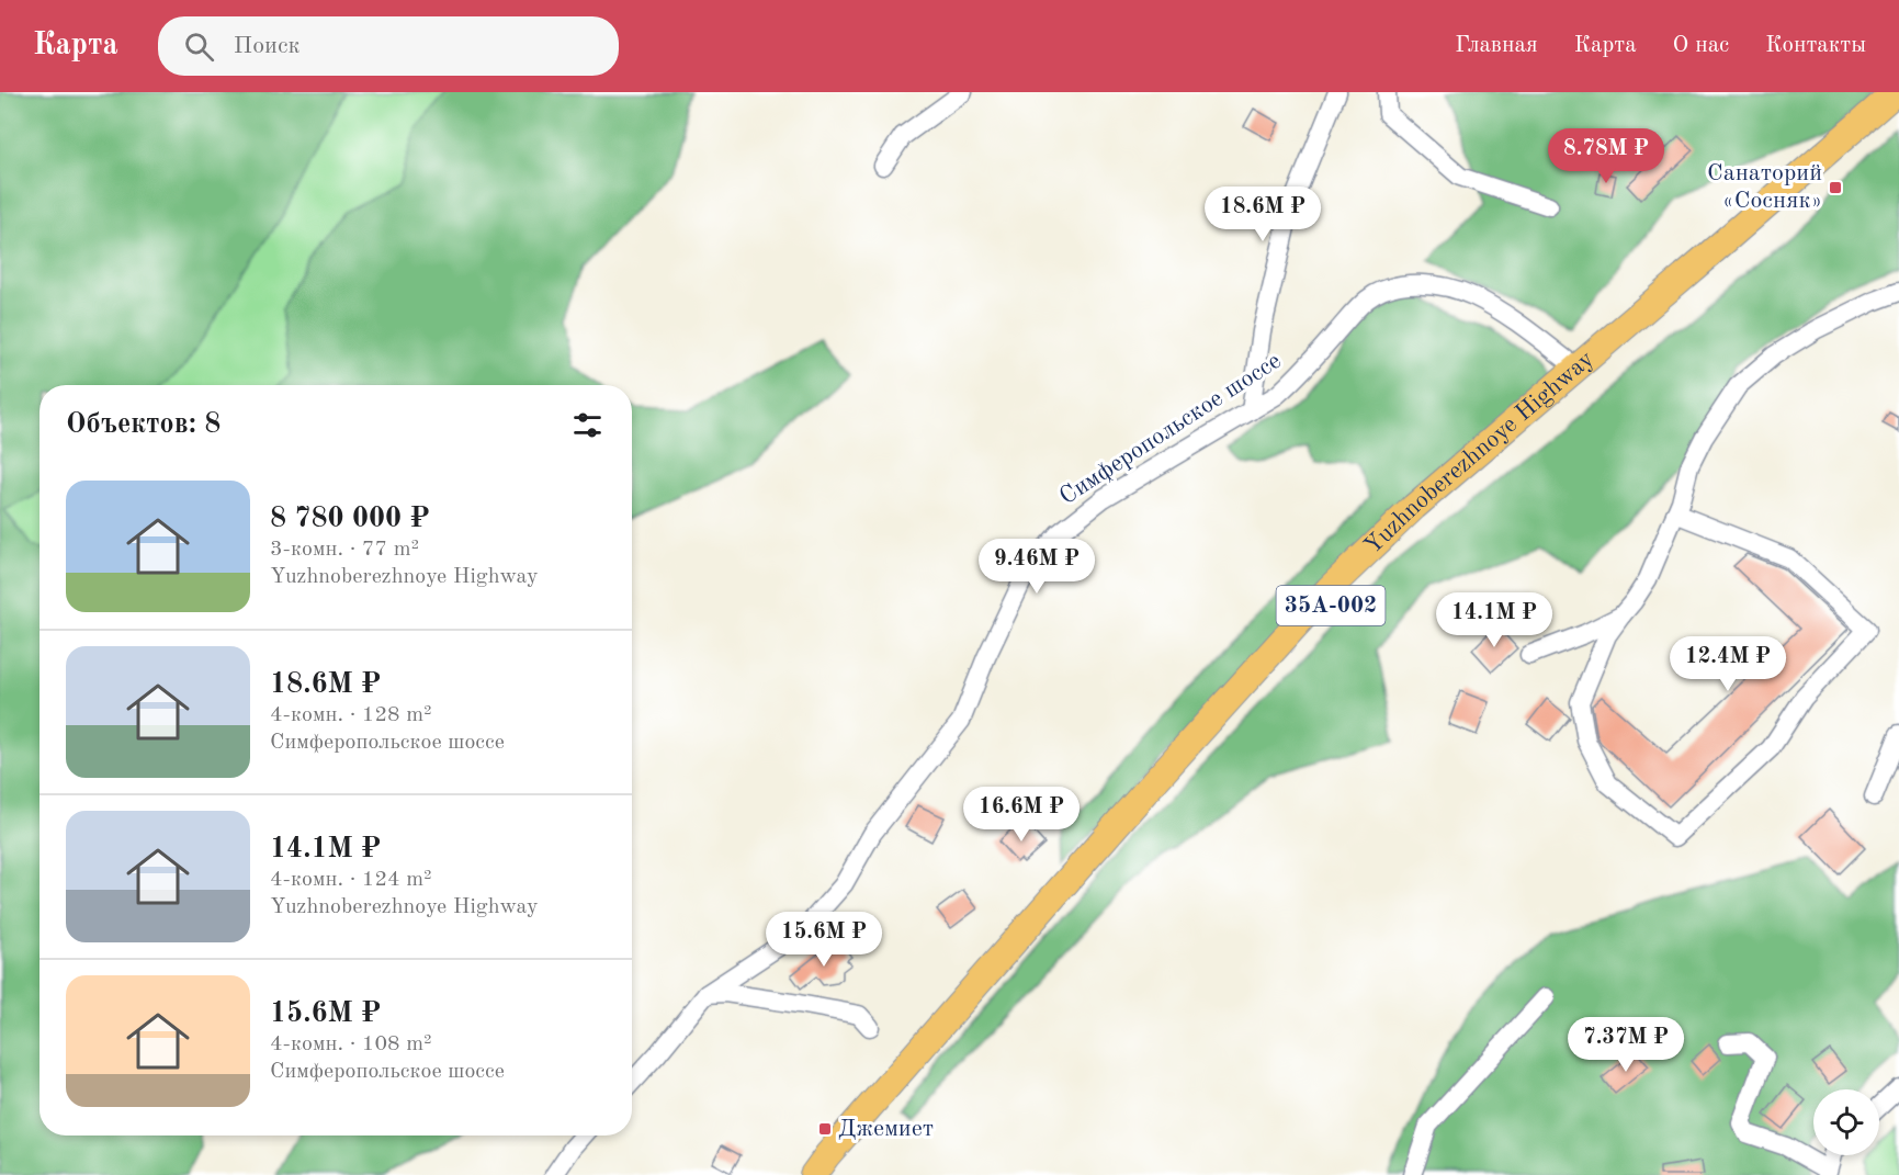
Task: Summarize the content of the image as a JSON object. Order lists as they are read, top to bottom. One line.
{"streets":{"highway":["Yuzhnoberezhnoye Highway","35А-002"],"street":["Симферопольское шоссе"]},"crossings":[["Симферопольское шоссе","Yuzhnoberezhnoye Highway"]],"places":{"transit":["Санаторий «Сосняк»","Джемиет"]},"page":{"header":"Карта","search":"Поиск","nav":["Главная","Карта","О нас","Контакты"],"price":["8.78M ₽","18.6M ₽","9.46M ₽","14.1M ₽","12.4M ₽","16.6M ₽","15.6M ₽","7.37M ₽"],"heading":"Объектов: 8","list":[{"name":"8 780 000 ₽","note":"3-комн. · 77 m² · Yuzhnoberezhnoye Highway"},{"name":"18.6M ₽","note":"4-комн. · 128 m² · Симферопольское шоссе"},{"name":"14.1M ₽","note":"4-комн. · 124 m² · Yuzhnoberezhnoye Highway"},{"name":"15.6M ₽","note":"4-комн. · 108 m² · Симферопольское шоссе"}]}}
